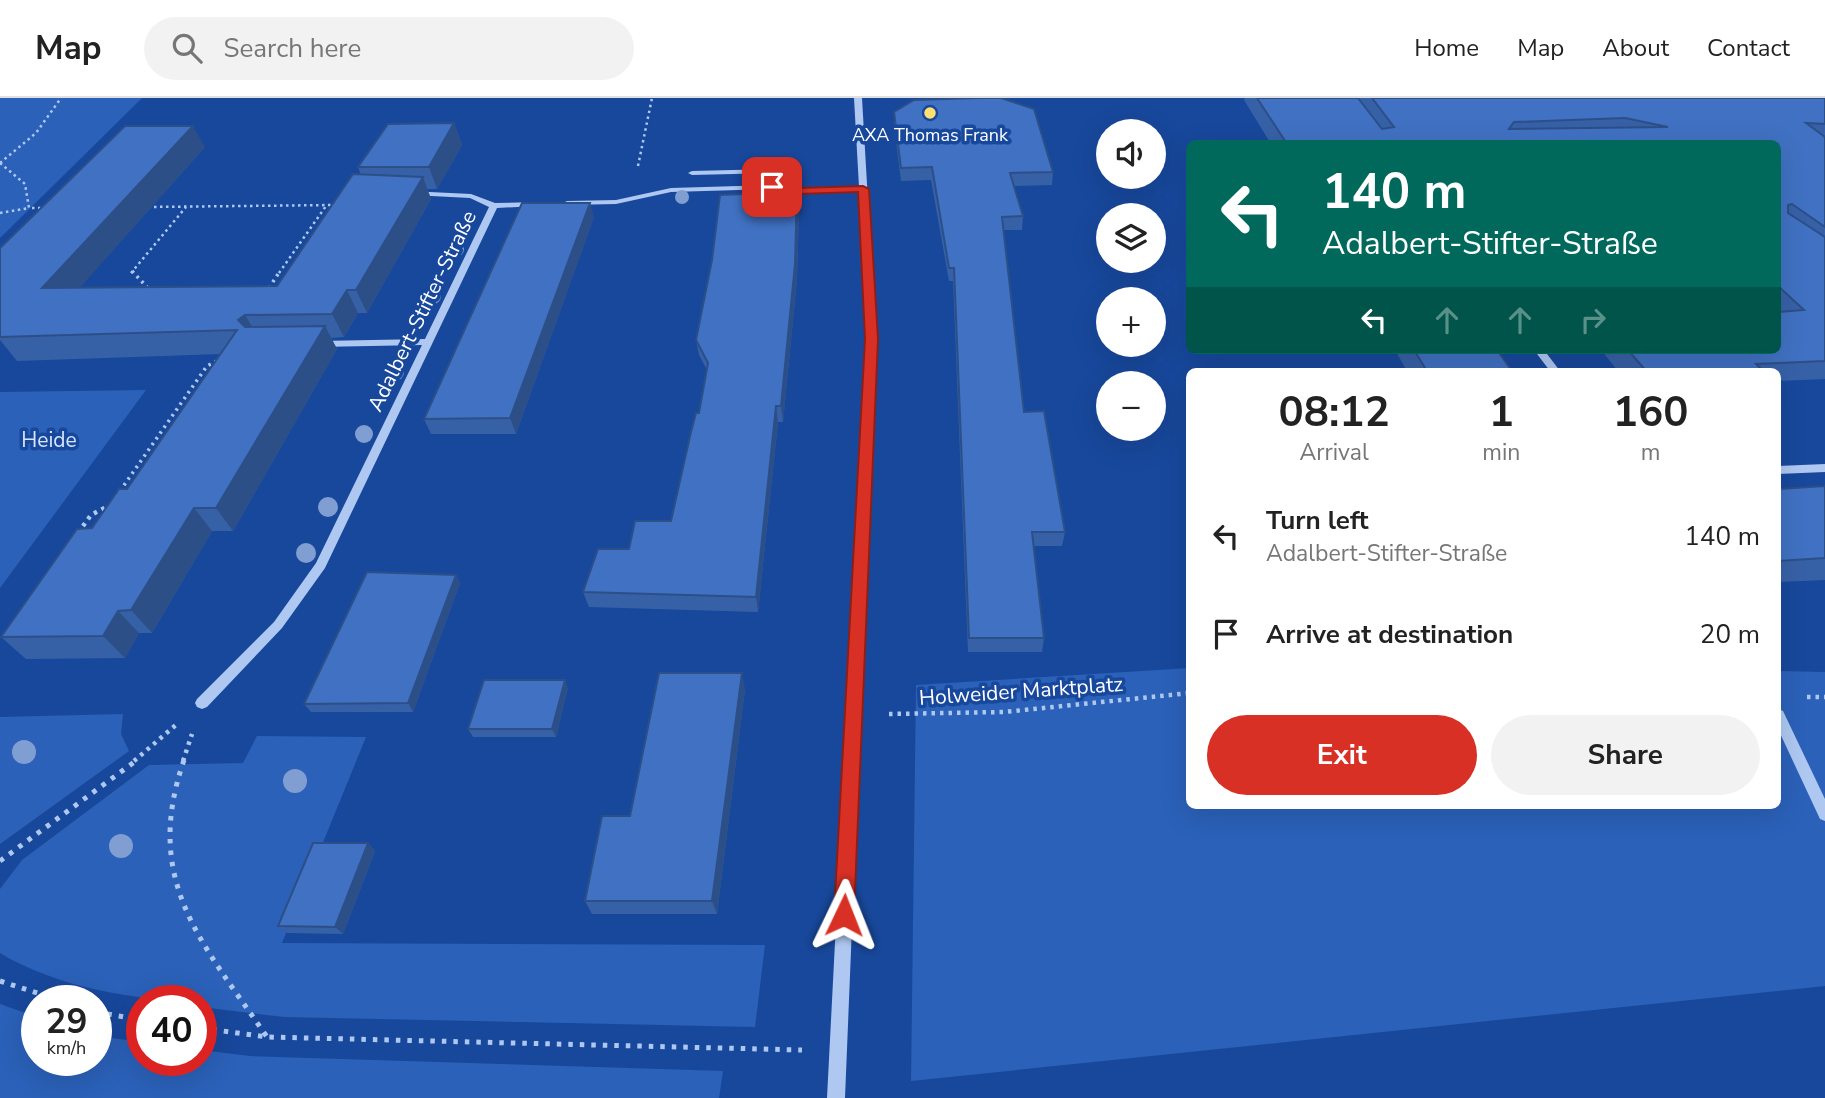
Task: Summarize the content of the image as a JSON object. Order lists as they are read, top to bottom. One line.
{"streets":{"street":["Adalbert-Stifter-Straße"],"path":["Holweider Marktplatz"]},"parks":["Heide"],"places":["AXA Thomas Frank"],"page":{"header":"Map","search":"Search here","nav":["Home","Map","About","Contact"],"map_buttons":["+","−"],"turn":["140 m","Adalbert-Stifter-Straße"],"eta":["08:12","Arrival","1","min","160","m"],"list":[{"name":"Turn left","note":"Adalbert-Stifter-Straße","value":"140 m"},{"name":"Arrive at destination","value":"20 m"}],"buttons":["Exit","Share"],"speed":"29 km/h","limit":"40"}}
